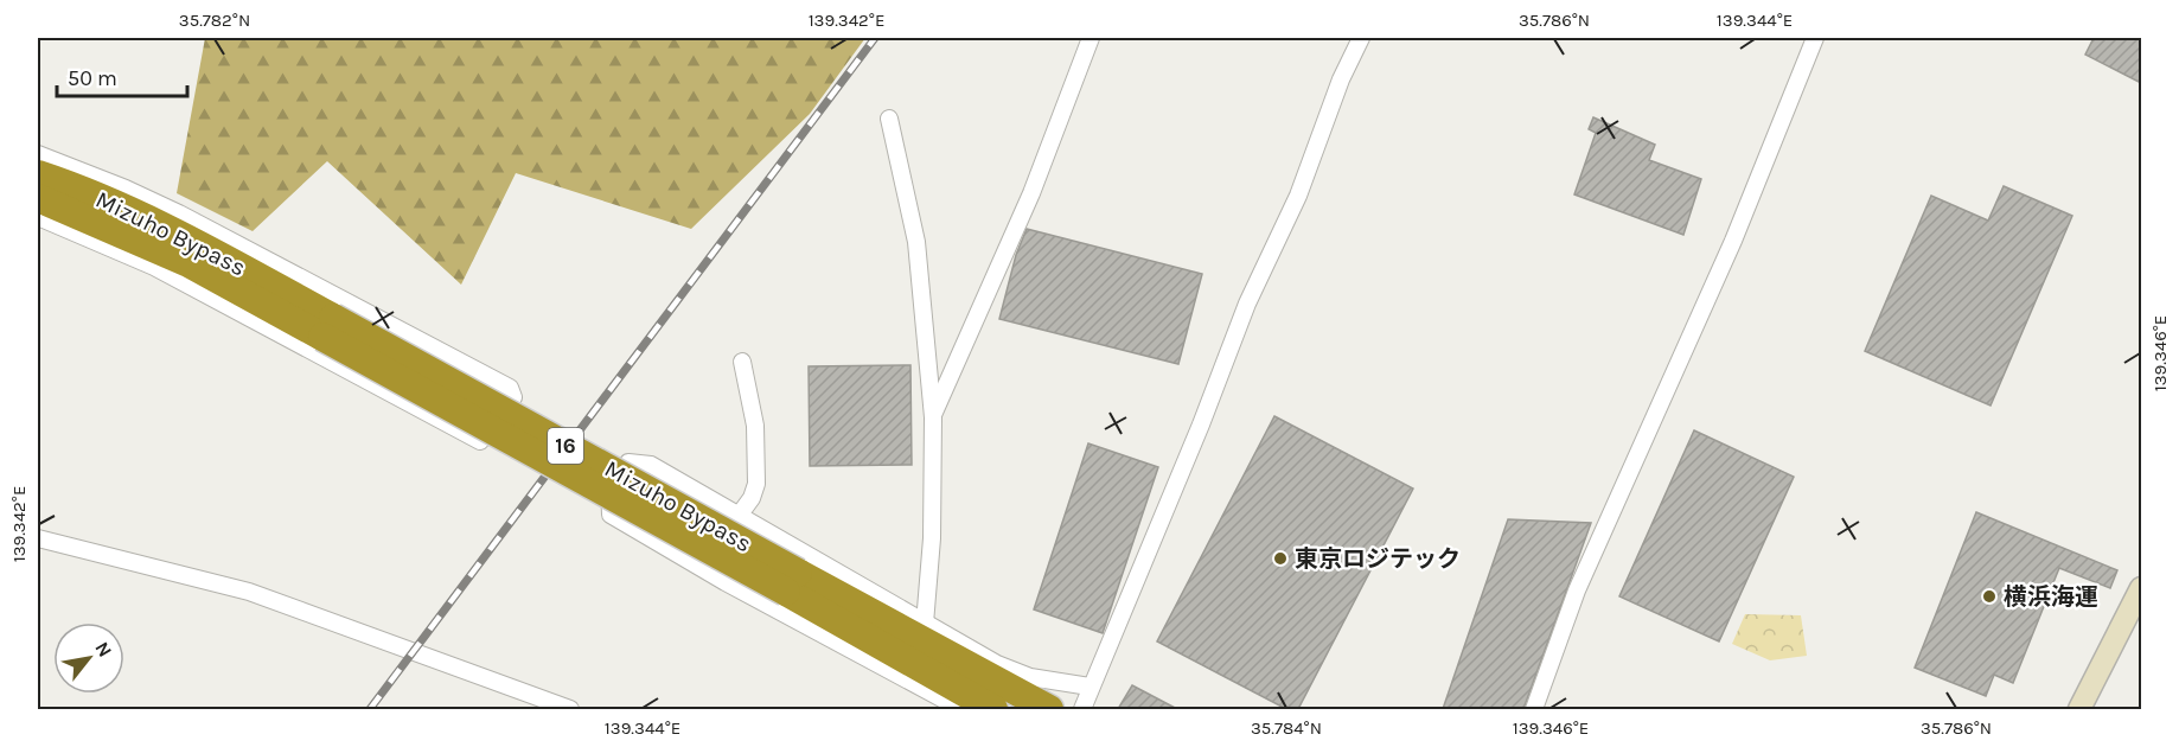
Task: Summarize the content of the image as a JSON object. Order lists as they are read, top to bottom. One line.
{"streets":{"highway":["Mizuho Bypass","16"]},"places":["東京ロジテック","横浜海運"],"scale_bar":"50 m","north":"top right","coordinates":["35.782°N","139.342°E","35.786°N","139.344°E","139.346°E","35.784°N"]}
